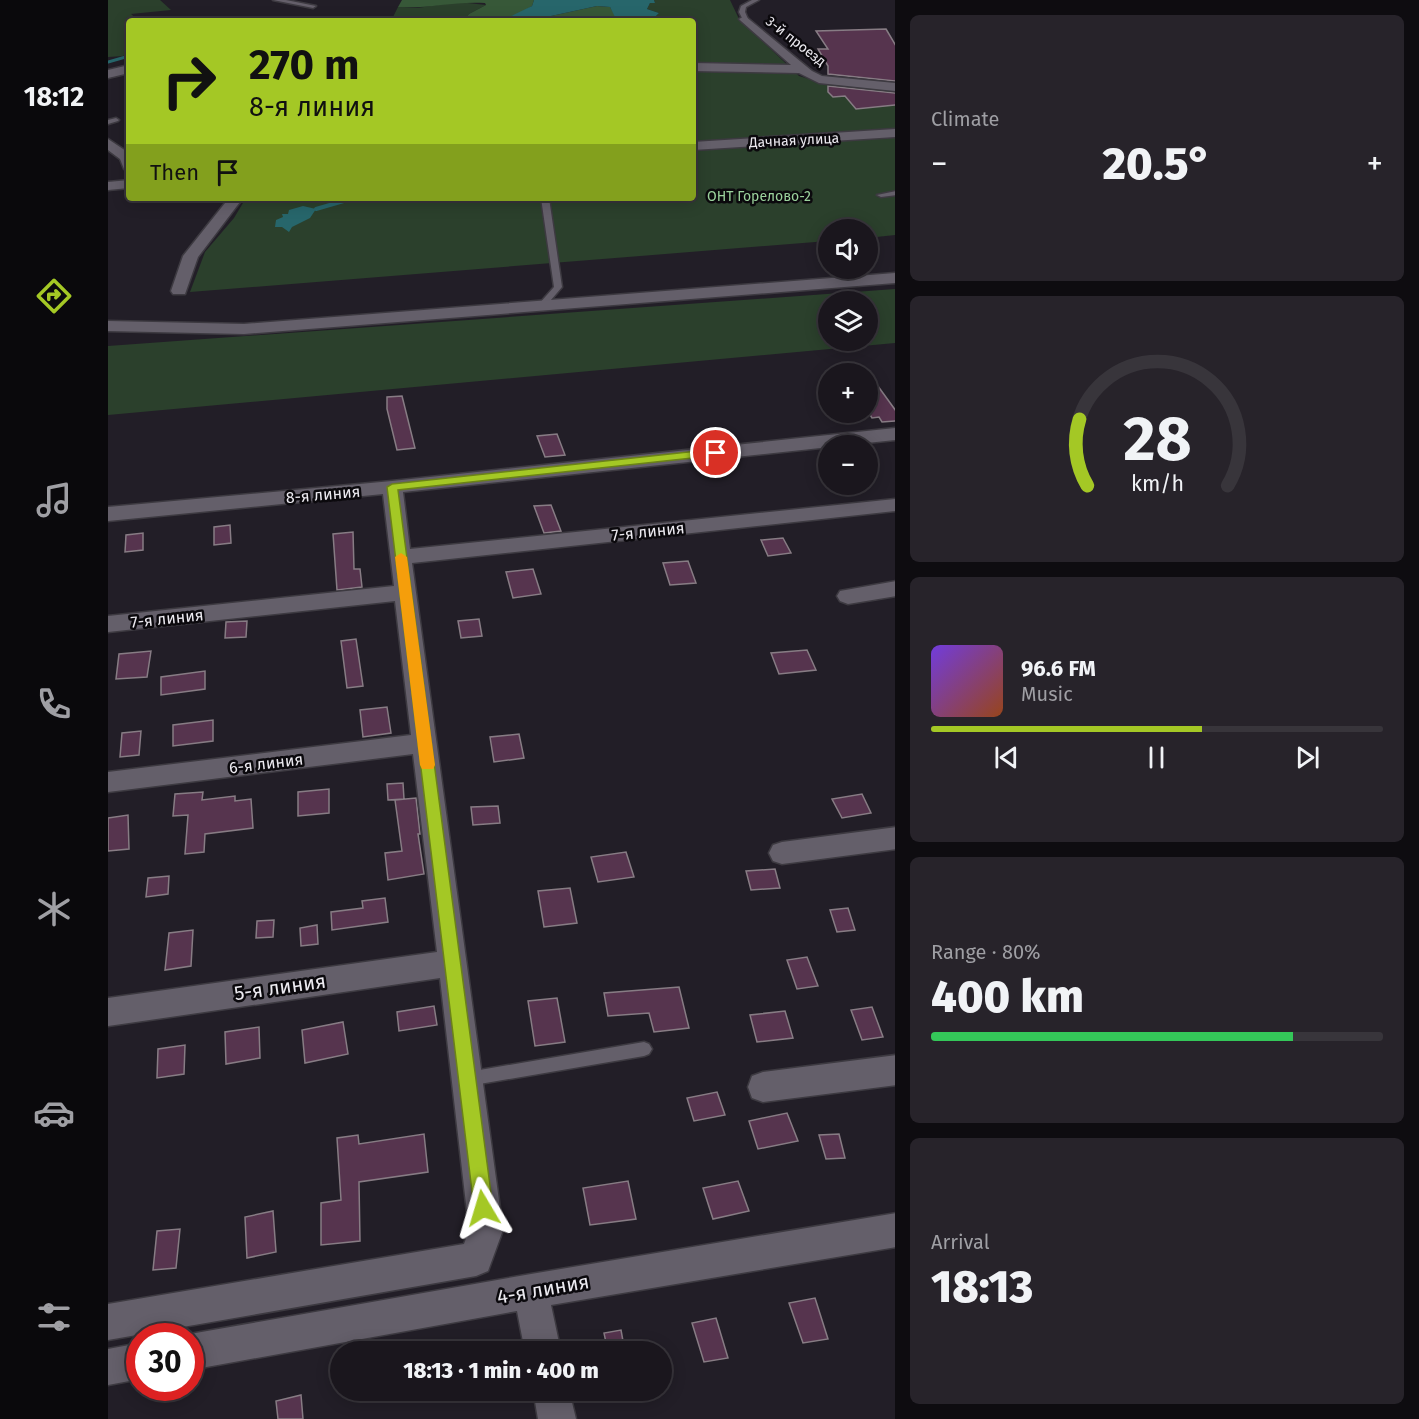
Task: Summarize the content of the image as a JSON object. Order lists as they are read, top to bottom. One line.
{"streets":{"street":["3-й проезд","Дачная улица","8-я линия","7-я линия","6-я линия","5-я линия","4-я линия"]},"parks":["ОНТ Горелово-2"],"page":{"tabs":"18:12","tile":["Climate",["Range · 80%","400 km"],["Arrival","18:13"]],"turn":["270 m","8-я линия"],"heat":["−","20.5°","+"],"then":"Then","map_buttons":["+","−"],"song":["96.6 FM","Music"],"limit":"30","trip":"18:13 · 1 min · 400 m","gauge":["28","km/h"]}}
